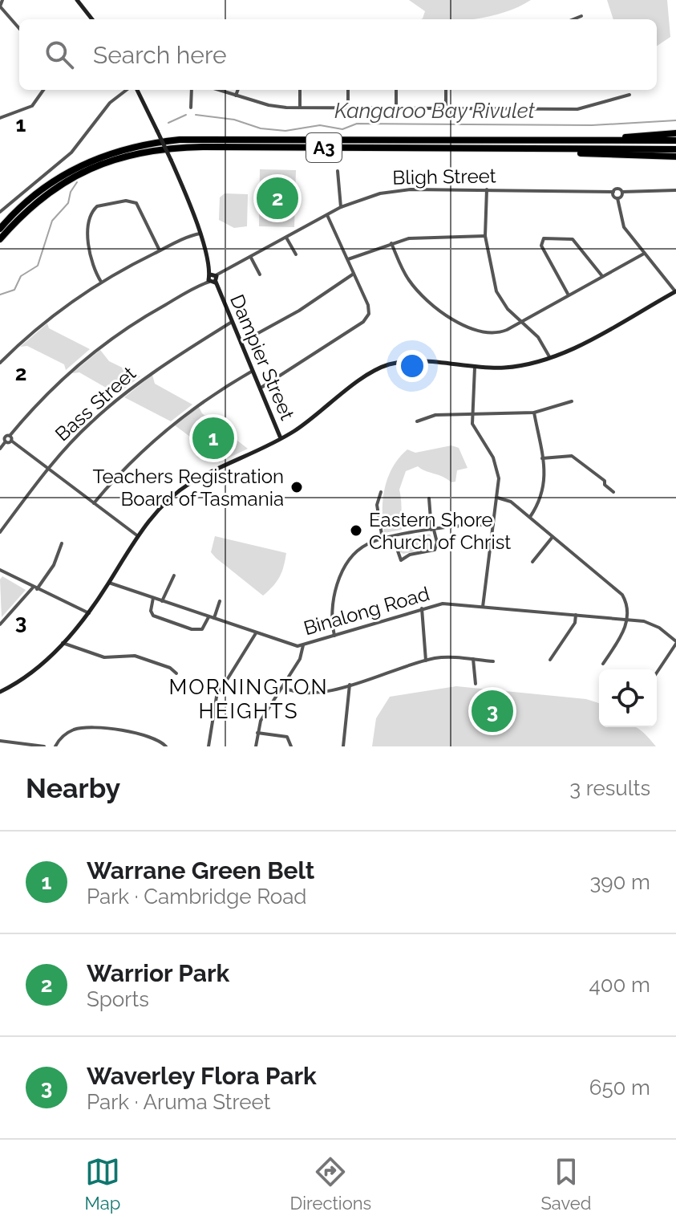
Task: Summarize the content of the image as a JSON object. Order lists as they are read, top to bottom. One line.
{"streets":{"highway":["A3"],"main road":["Dampier Street"],"street":["Bligh Street","Bass Street","Binalong Road"]},"crossings":[["Bligh Street","Dampier Street"],["Dampier Street","Bass Street"]],"districts":["MORNINGTON HEIGHTS"],"water":["Kangaroo Bay Rivulet"],"places":["Teachers Registration Board of Tasmania","Eastern Shore Church of Christ"],"page":{"search":"Search here","pins":["2","1","3"],"heading":["Nearby","3 results"],"list":[{"mark":"1","name":"Warrane Green Belt","note":"Park · Cambridge Road","value":"390 m"},{"mark":"2","name":"Warrior Park","note":"Sports","value":"400 m"},{"mark":"3","name":"Waverley Flora Park","note":"Park · Aruma Street","value":"650 m"}],"nav":["Map","Directions","Saved"]},"grid":{"rows":["1","2","3"]}}
